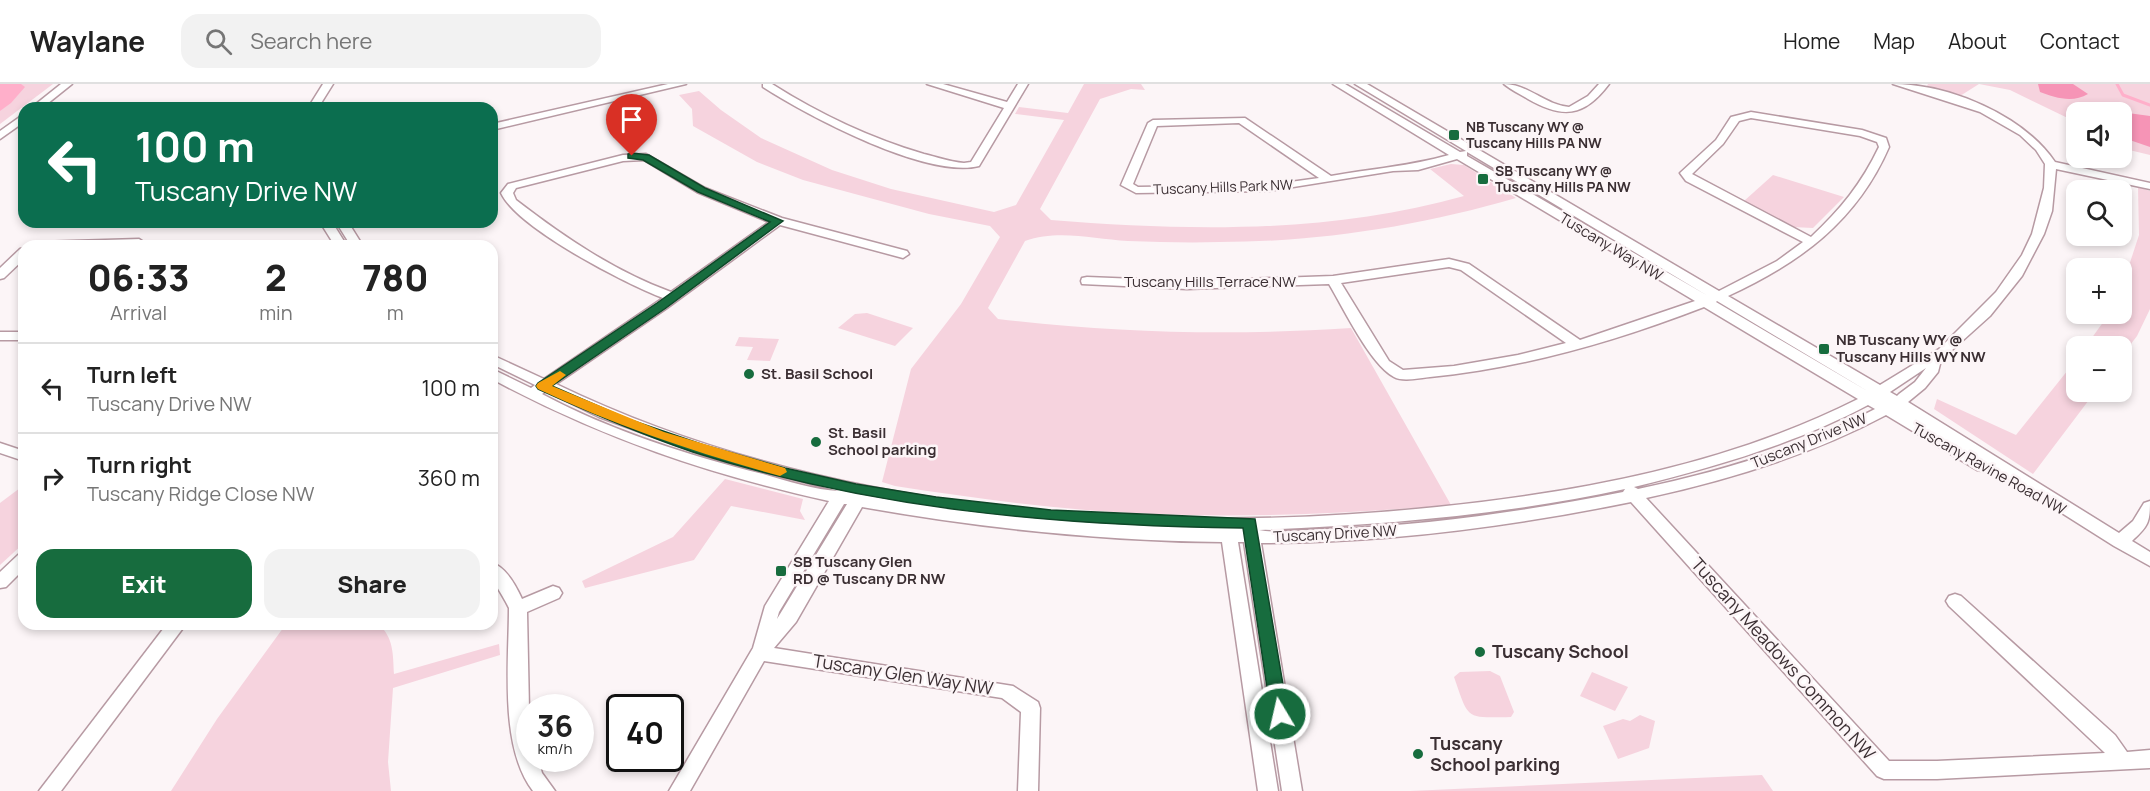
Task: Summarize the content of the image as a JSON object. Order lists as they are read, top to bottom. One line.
{"streets":{"street":["Tuscany Hills Park NW","Tuscany Way NW","Tuscany Hills Terrace NW","Tuscany Drive NW","Tuscany Ravine Road NW","Tuscany Meadows Common NW","Tuscany Glen Way NW"]},"crossings":[["Tuscany Hills Park NW","Tuscany Way NW"],["Tuscany Way NW","Tuscany Drive NW"],["Tuscany Way NW","Tuscany Ravine Road NW"],["Tuscany Drive NW","Tuscany Ravine Road NW"],["Tuscany Drive NW","Tuscany Meadows Common NW"]],"places":{"transit":["NB Tuscany WY @ Tuscany Hills PA NW","SB Tuscany WY @ Tuscany Hills PA NW","NB Tuscany WY @ Tuscany Hills WY NW","SB Tuscany Glen RD @ Tuscany DR NW"],"other":["St. Basil School","St. Basil School parking","Tuscany School","Tuscany School parking"]},"page":{"header":"Waylane","search":"Search here","nav":["Home","Map","About","Contact"],"map_buttons":["+","−"],"turn":["100 m","Tuscany Drive NW"],"eta":["06:33","Arrival","2","min","780","m"],"list":[{"name":"Turn left","note":"Tuscany Drive NW","value":"100 m"},{"name":"Turn right","note":"Tuscany Ridge Close NW","value":"360 m"}],"buttons":["Exit","Share"],"speed":"36 km/h","limit":"40"}}
